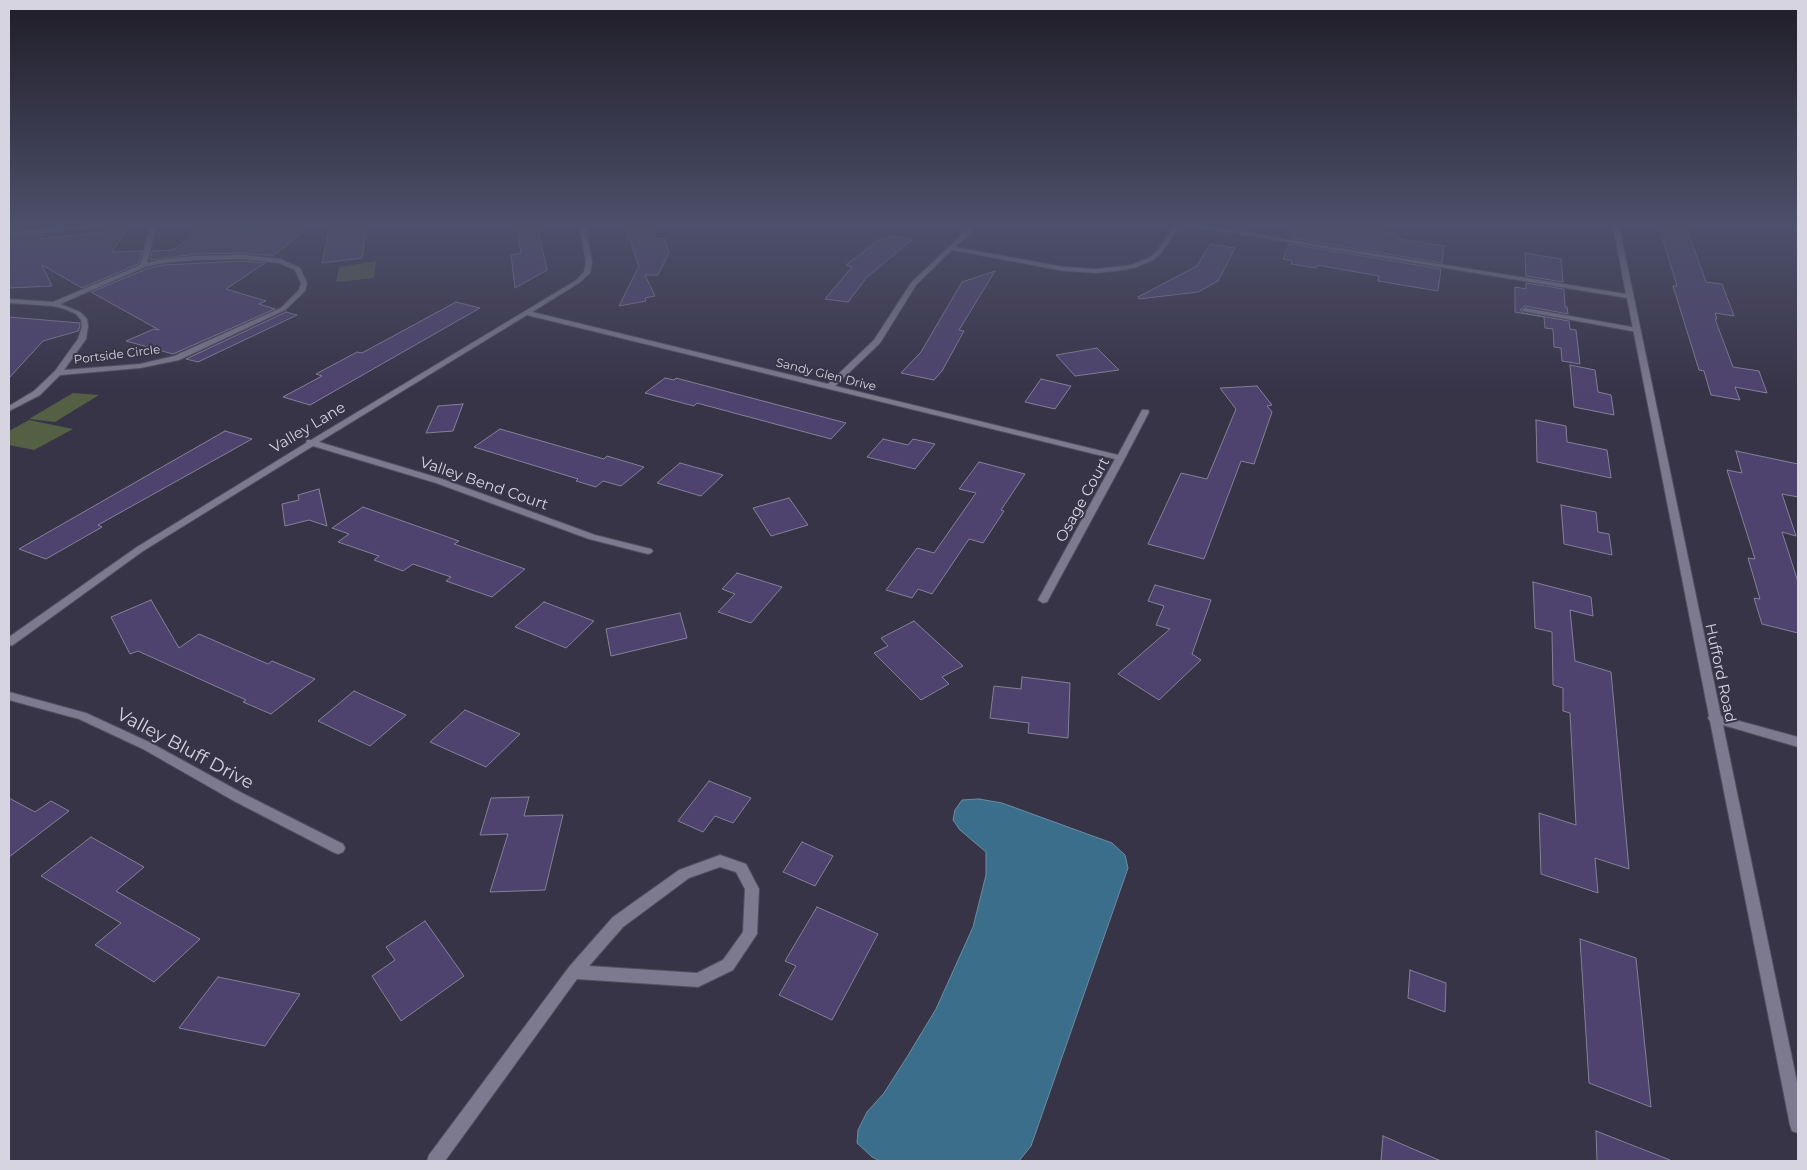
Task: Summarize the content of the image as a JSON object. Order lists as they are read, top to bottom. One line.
{"streets":{"street":["Portside Circle","Sandy Glen Drive","Valley Lane","Valley Bend Court","Osage Court","Hufford Road","Valley Bluff Drive"]},"crossings":[["Sandy Glen Drive","Valley Lane"],["Sandy Glen Drive","Osage Court"],["Valley Lane","Valley Bend Court"]]}
